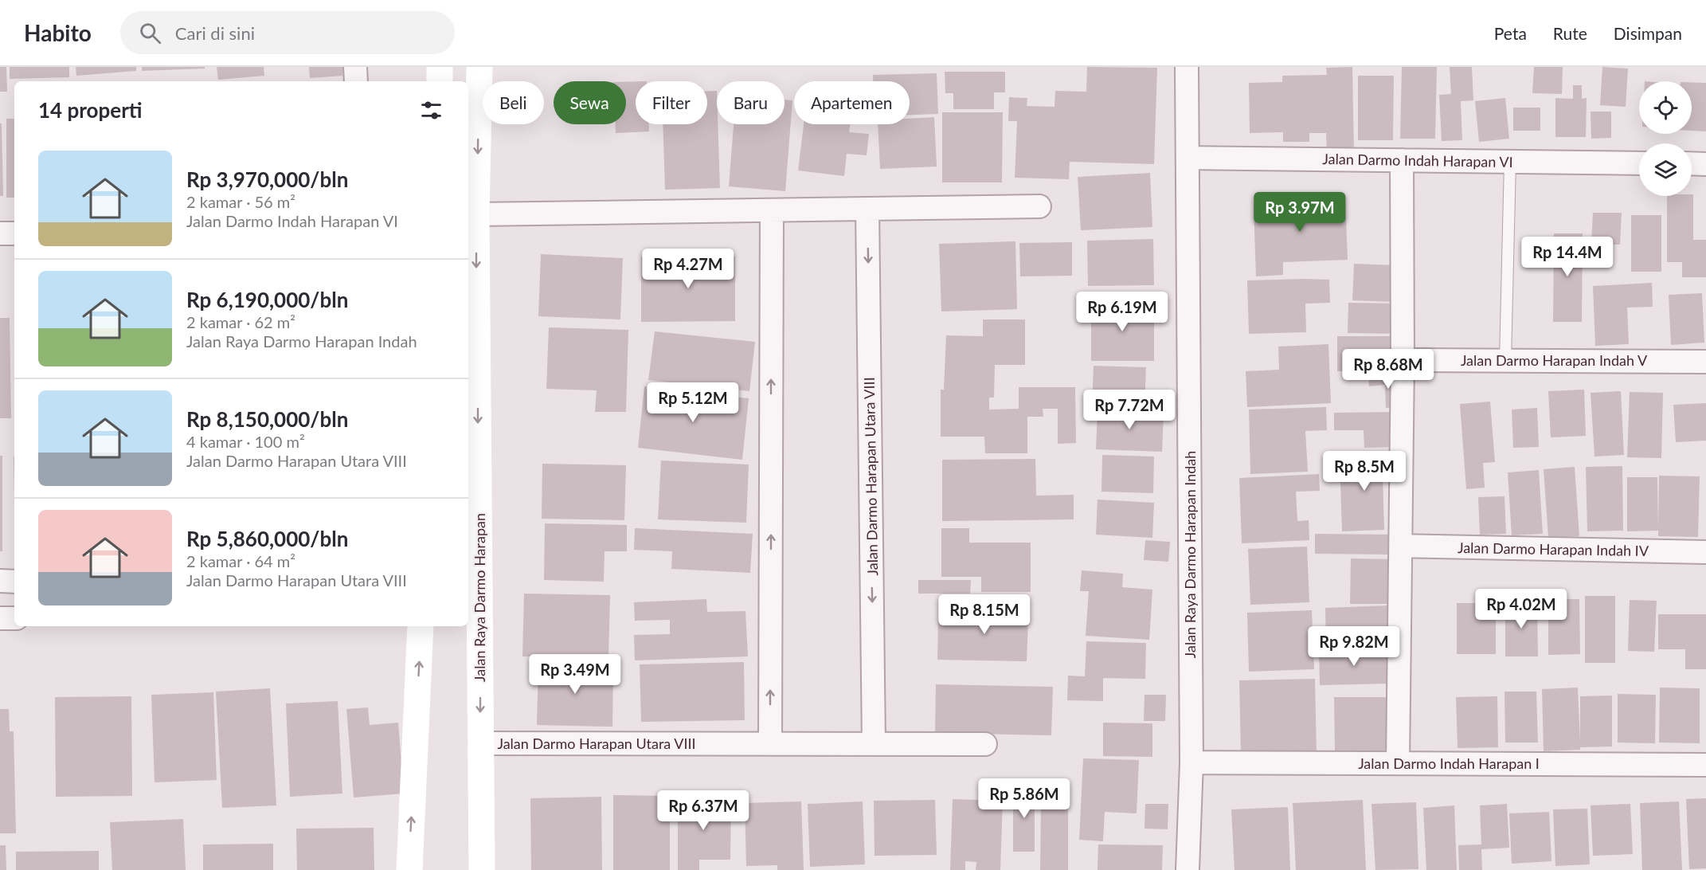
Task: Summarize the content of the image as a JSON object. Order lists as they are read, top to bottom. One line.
{"streets":{"street":["Jalan Darmo Indah Harapan VI","Jalan Darmo Harapan Indah V","Jalan Darmo Harapan Utara VIII","Jalan Darmo Harapan Indah IV","Jalan Raya Darmo Harapan Indah","Jalan Raya Darmo Harapan","Jalan Darmo Indah Harapan I"]},"crossings":[["Jalan Darmo Indah Harapan VI","Jalan Raya Darmo Harapan Indah"],["Jalan Darmo Harapan Utara VIII","Jalan Raya Darmo Harapan"],["Jalan Raya Darmo Harapan Indah","Jalan Darmo Indah Harapan I"]],"one_way":["Jalan Raya Darmo Harapan"],"page":{"header":"Habito","search":"Cari di sini","nav":["Peta","Rute","Disimpan"],"chip":["Beli","Sewa","Filter","Baru","Apartemen"],"heading":"14 properti","list":[{"name":"Rp 3,970,000/bln","note":"2 kamar · 56 m² · Jalan Darmo Indah Harapan VI"},{"name":"Rp 6,190,000/bln","note":"2 kamar · 62 m² · Jalan Raya Darmo Harapan Indah"},{"name":"Rp 8,150,000/bln","note":"4 kamar · 100 m² · Jalan Darmo Harapan Utara VIII"},{"name":"Rp 5,860,000/bln","note":"2 kamar · 64 m² · Jalan Darmo Harapan Utara VIII"}],"price":["Rp 3.97M","Rp 14.4M","Rp 4.27M","Rp 6.19M","Rp 8.68M","Rp 5.12M","Rp 7.72M","Rp 8.5M","Rp 4.02M","Rp 8.15M","Rp 9.82M","Rp 3.49M","Rp 5.86M","Rp 6.37M"]}}
